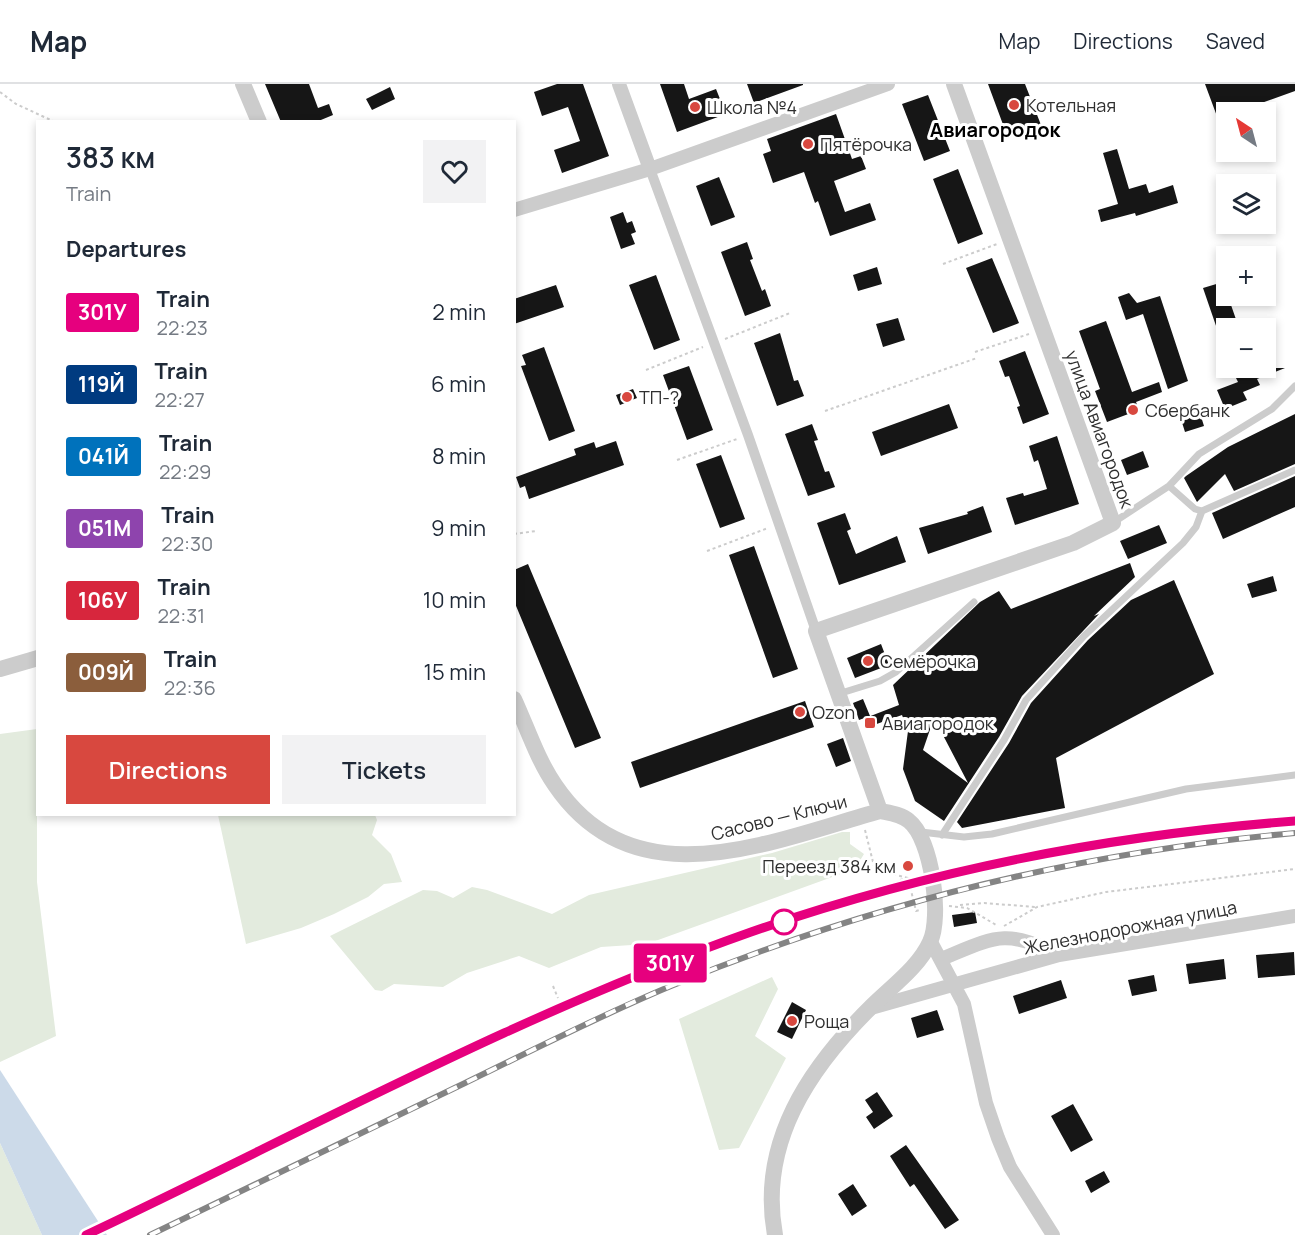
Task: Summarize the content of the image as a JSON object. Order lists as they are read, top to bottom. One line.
{"streets":{"street":["улица Авиагородок","Сасово — Ключи","Железнодорожная улица"]},"districts":["Авиагородок"],"places":{"other":["Котельная","Школа №4","Пятёрочка","ТП-?","Сбербанк","Семёрочка","Ozon","Переезд 384 км","Роща"],"transit":["Авиагородок"]},"north":"top left","page":{"header":"Map","nav":["Map","Directions","Saved"],"on_map":"301У","map_buttons":["+","−"],"heading":[["383 км","Train"],"Departures"],"list":[{"mark":"301У","name":"Train","note":"22:23","value":"2 min"},{"mark":"119Й","name":"Train","note":"22:27","value":"6 min"},{"mark":"041Й","name":"Train","note":"22:29","value":"8 min"},{"mark":"051М","name":"Train","note":"22:30","value":"9 min"},{"mark":"106У","name":"Train","note":"22:31","value":"10 min"},{"mark":"009Й","name":"Train","note":"22:36","value":"15 min"}],"buttons":["Directions","Tickets"]}}
